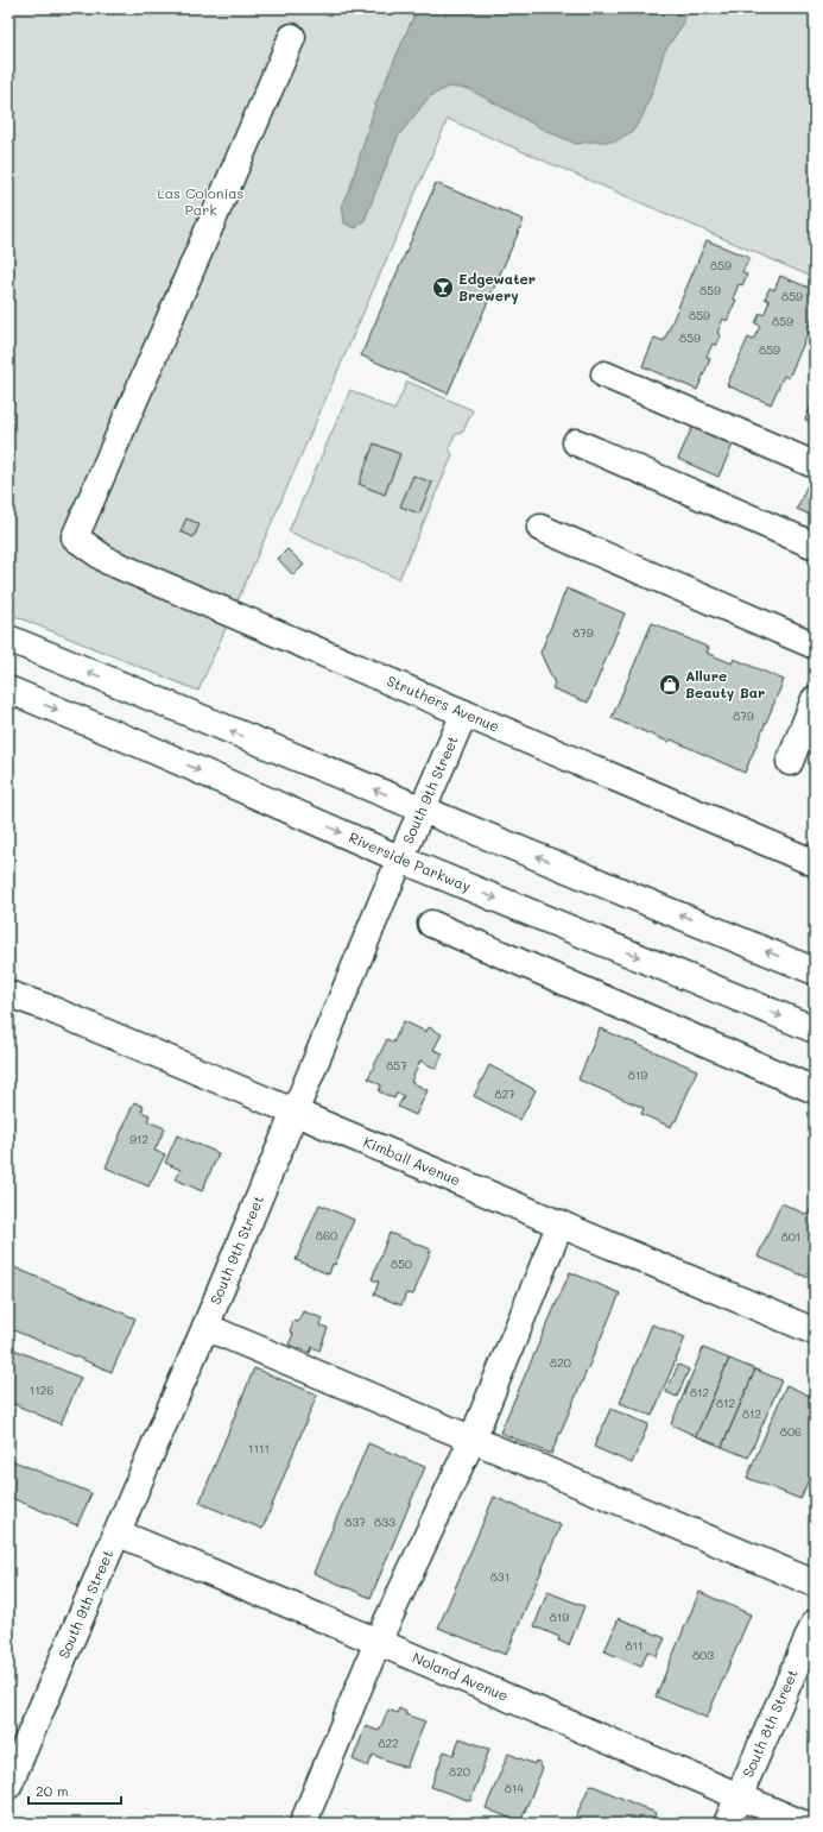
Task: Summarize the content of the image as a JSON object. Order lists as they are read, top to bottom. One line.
{"streets":{"street":["Struthers Avenue","South 9th Street","Riverside Parkway","Kimball Avenue","Noland Avenue","South 8th Street"]},"crossings":[["Struthers Avenue","South 9th Street"],["South 9th Street","Riverside Parkway"],["South 9th Street","Kimball Avenue"],["South 9th Street","Noland Avenue"],["Noland Avenue","South 8th Street"]],"parks":["Las Colonias Park"],"places":{"bar":["Edgewater Brewery"],"shop":["Allure Beauty Bar"]},"house_numbers":["859","859","859","859","859","859","859","879","879","857","819","827","912","860","801","850","820","1126","812","812","812","806","1111","837","833","831","819","811","803","822","820","814"],"scale_bar":"20 m"}
